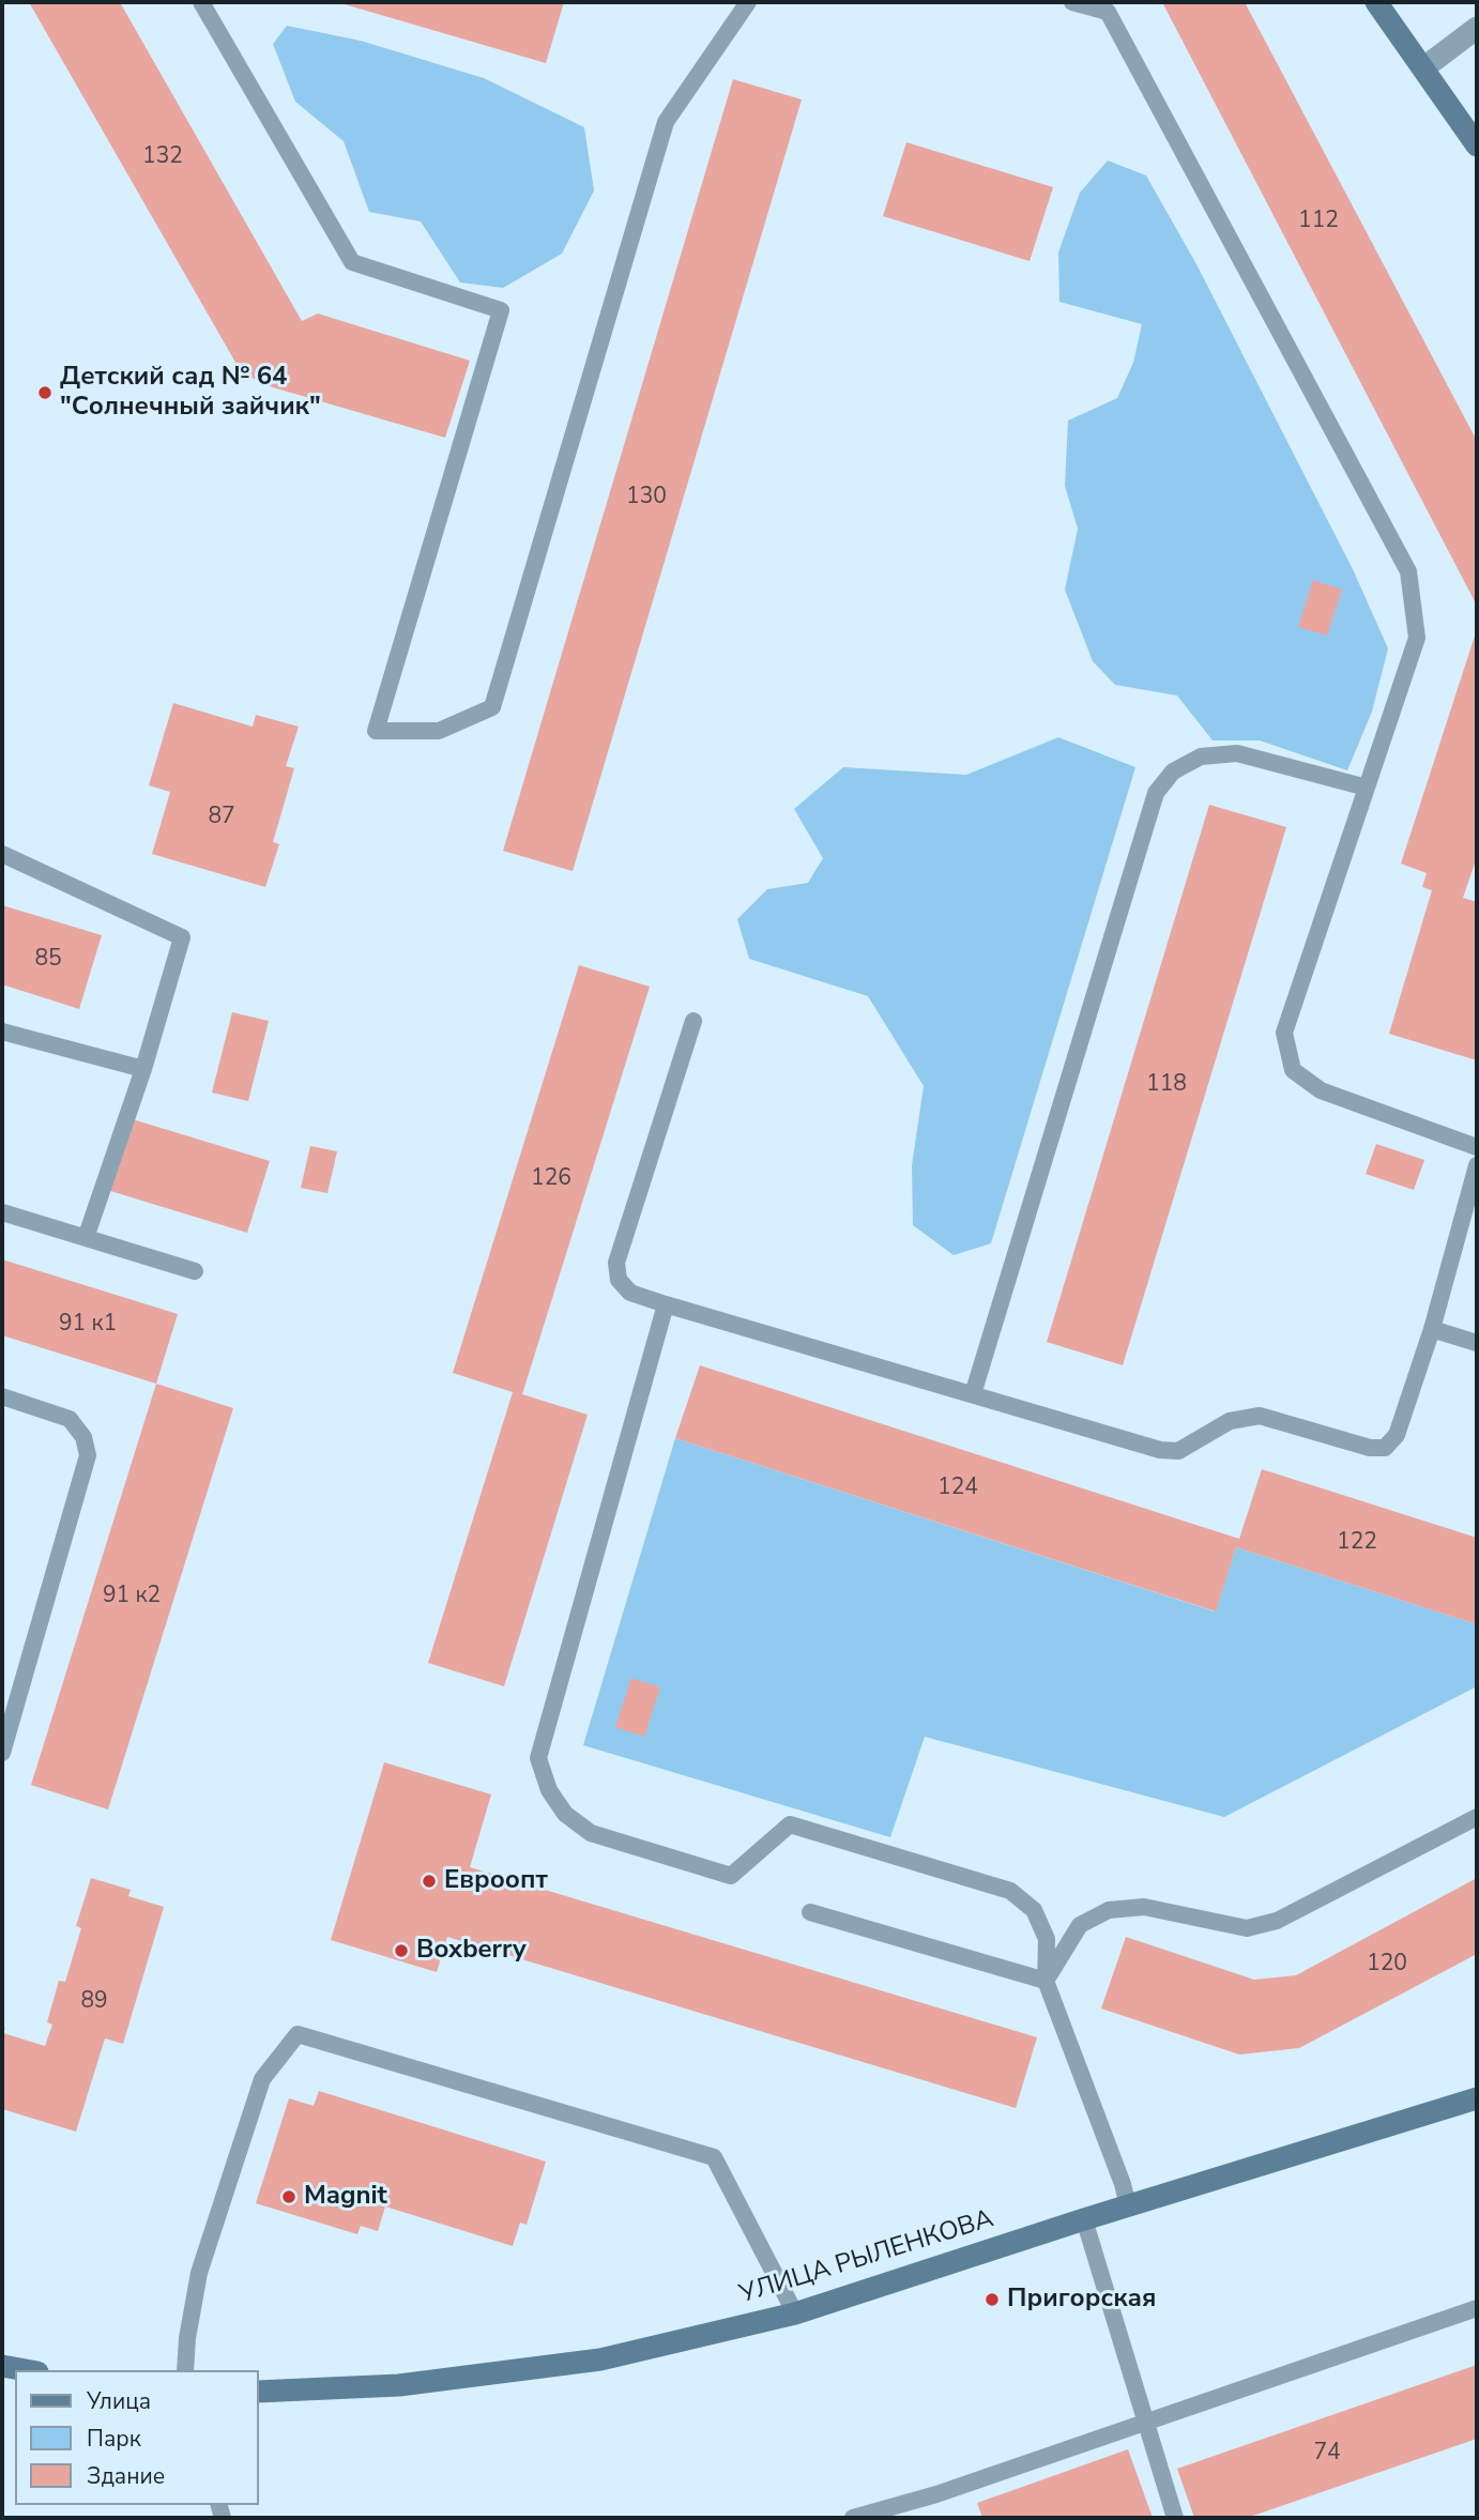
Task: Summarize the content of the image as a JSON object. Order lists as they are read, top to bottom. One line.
{"streets":{"street":["УЛИЦА РЫЛЕНКОВА"]},"places":["Детский сад № 64 \"Солнечный зайчик\"","Евроопт","Boxberry","Magnit","Пригорская"],"house_numbers":["132","112","130","87","85","118","126","91 к1","124","122","91 к2","120","89","74"],"legend":["Улица","Парк","Здание"]}
